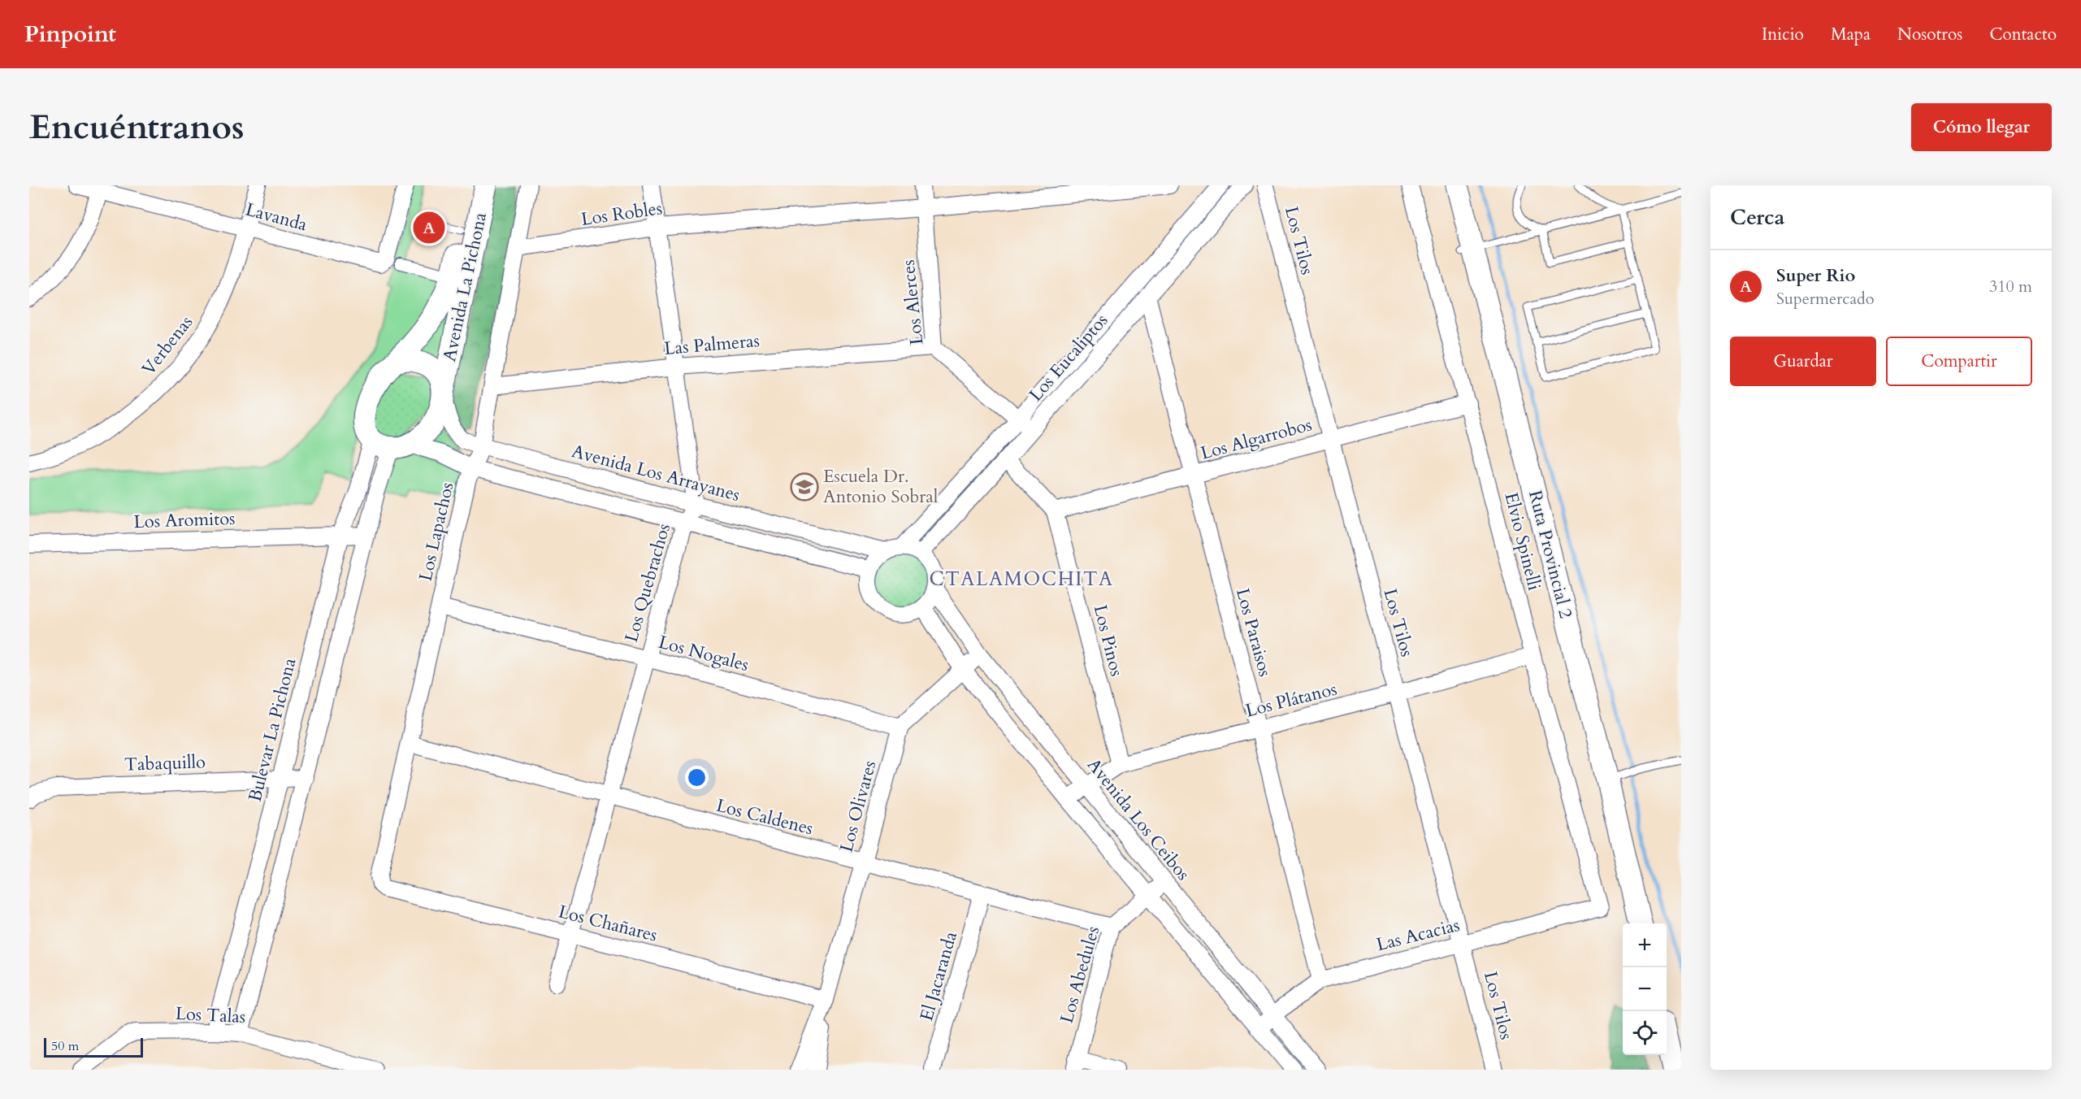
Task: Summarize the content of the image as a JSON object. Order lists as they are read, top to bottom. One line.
{"streets":{"main road":["Avenida La Pichona","Ruta Provincial 2"],"street":["Los Robles","Lavanda","Los Tilos","Los Alerces","Las Palmeras","Verbenas","Los Eucaliptos","Los Algarrobos","Avenida Los Arrayanes","Los Aromitos","Los Lapachos","Elvio Spinelli","Los Quebrachos","Los Paraisos","Los Pinos","Los Nogales","Los Plátanos","Bulevar La Pichona","Tabaquillo","Los Olivares","Los Caldenes","Avenida Los Ceibos","Los Chañares","Las Acacias","Los Abedules","El Jacaranda","Los Talas"]},"crossings":[["Los Robles","Los Alerces"],["Los Robles","Los Lapachos"],["Lavanda","Verbenas"],["Los Tilos","Los Algarrobos"],["Los Tilos","Los Plátanos"],["Los Tilos","Las Acacias"],["Avenida La Pichona","Avenida Los Arrayanes"],["Avenida La Pichona","Bulevar La Pichona"],["Los Alerces","Las Palmeras"],["Los Alerces","Los Eucaliptos"],["Las Palmeras","Los Lapachos"],["Los Eucaliptos","Avenida Los Arrayanes"],["Los Eucaliptos","Los Paraisos"],["Los Eucaliptos","Los Pinos"],["Los Eucaliptos","Avenida Los Ceibos"],["Los Algarrobos","Elvio Spinelli"],["Los Algarrobos","Los Paraisos"],["Los Algarrobos","Los Pinos"],["Avenida Los Arrayanes","Los Lapachos"],["Avenida Los Arrayanes","Los Quebrachos"],["Avenida Los Arrayanes","Bulevar La Pichona"],["Avenida Los Arrayanes","Avenida Los Ceibos"],["Los Aromitos","Bulevar La Pichona"],["Los Lapachos","Los Nogales"],["Los Lapachos","Los Caldenes"],["Los Lapachos","Los Chañares"],["Elvio Spinelli","Los Plátanos"],["Elvio Spinelli","Las Acacias"],["Los Quebrachos","Los Nogales"],["Los Quebrachos","Los Caldenes"],["Los Quebrachos","Los Chañares"],["Los Paraisos","Los Plátanos"],["Los Paraisos","Las Acacias"],["Los Pinos","Los Plátanos"],["Los Nogales","Los Olivares"],["Los Plátanos","Avenida Los Ceibos"],["Bulevar La Pichona","Tabaquillo"],["Bulevar La Pichona","Los Talas"],["Los Olivares","Los Caldenes"],["Los Olivares","Los Chañares"],["Los Caldenes","Los Abedules"],["Los Caldenes","El Jacaranda"],["Avenida Los Ceibos","Las Acacias"],["Avenida Los Ceibos","Los Abedules"]],"districts":["CTALAMOCHITA"],"places":{"school or university":["Escuela Dr. Antonio Sobral"]},"scale_bar":"50 m","page":{"header":"Pinpoint","nav":["Inicio","Mapa","Nosotros","Contacto"],"buttons":["Cómo llegar",["Guardar","Compartir"]],"title":"Encuéntranos","heading":"Cerca","pins":"A","list":[{"mark":"A","name":"Super Rio","note":"Supermercado","value":"310 m"}],"map_buttons":["+","−"],"scale":"50 m"}}
